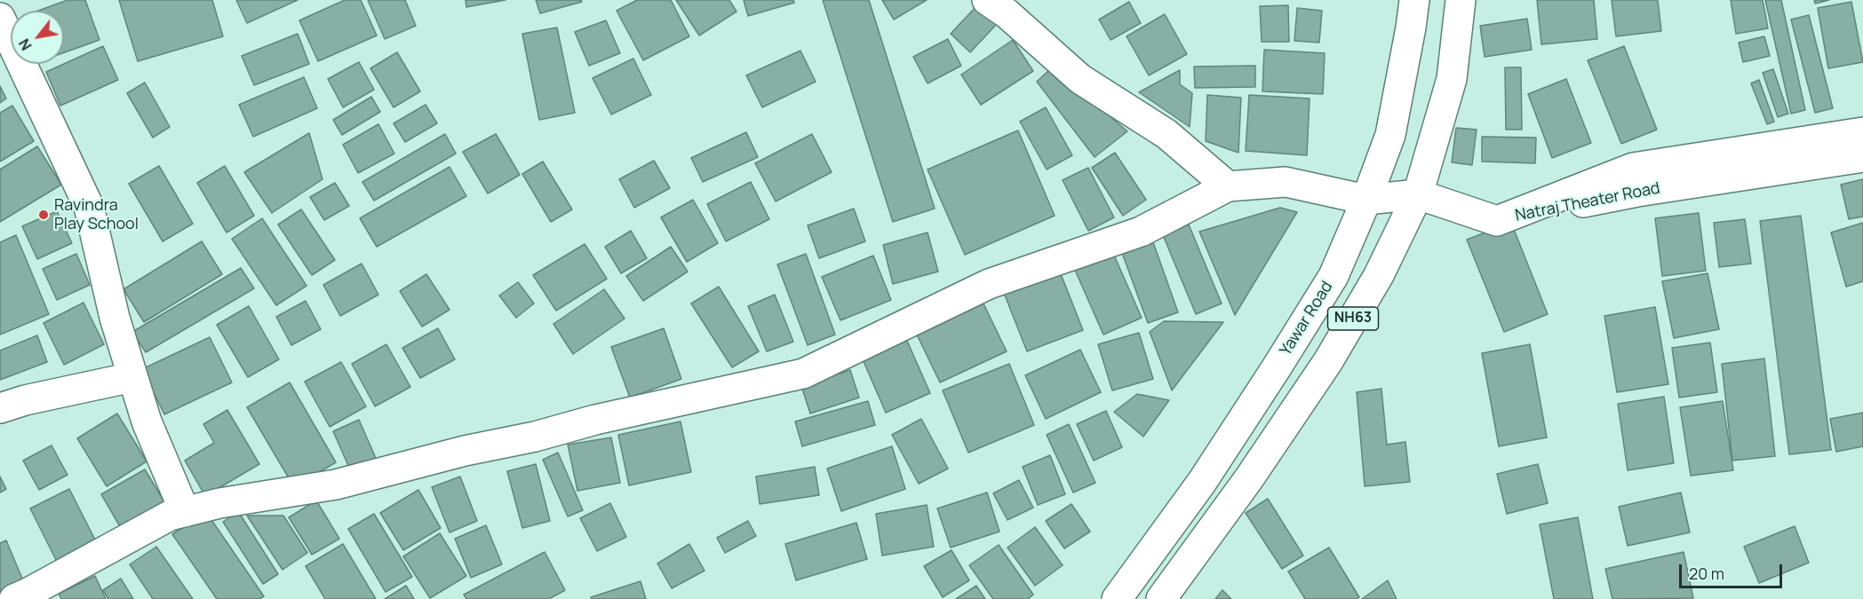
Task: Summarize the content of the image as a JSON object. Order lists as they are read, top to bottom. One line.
{"streets":{"main road":["Natraj Theater Road","Yawar Road","NH63"]},"places":["Ravindra Play School"],"scale_bar":"20 m","north":"bottom left"}
